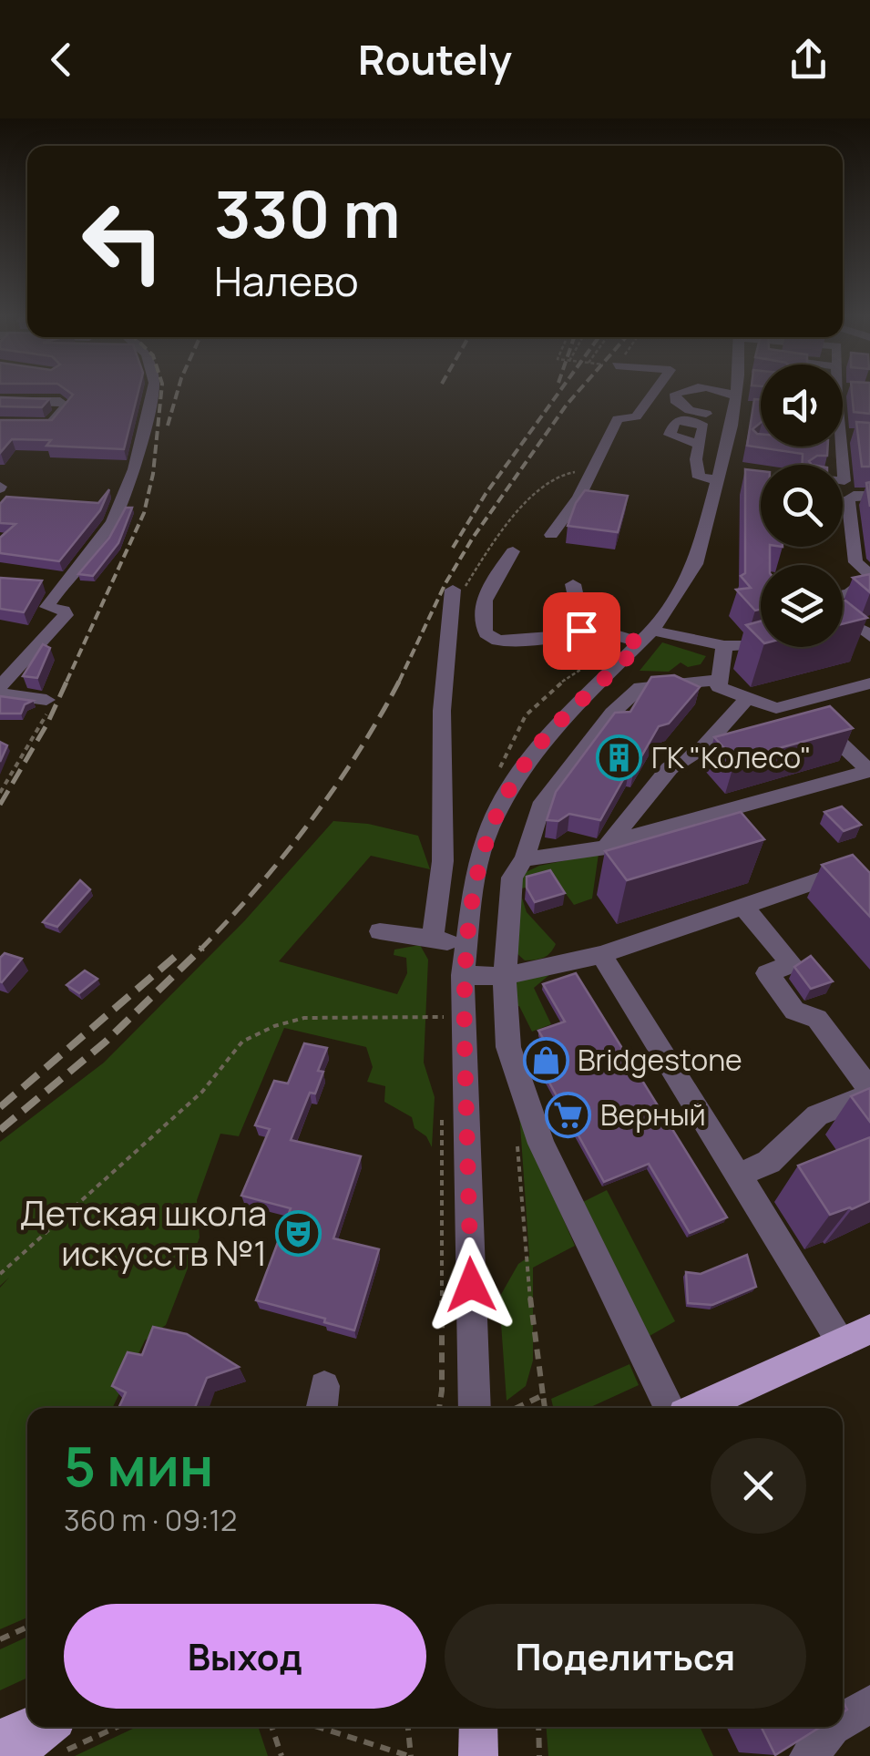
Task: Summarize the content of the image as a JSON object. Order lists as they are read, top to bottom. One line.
{"places":{"building":["ГК \"Колесо\""],"shop":["Bridgestone"],"supermarket":["Верный"],"theatre":["Детская школа искусств №1"]},"page":{"header":"Routely","turn":["330 m","Налево"],"heading":["5 мин","360 m · 09:12"],"buttons":["Выход","Поделиться"]}}
